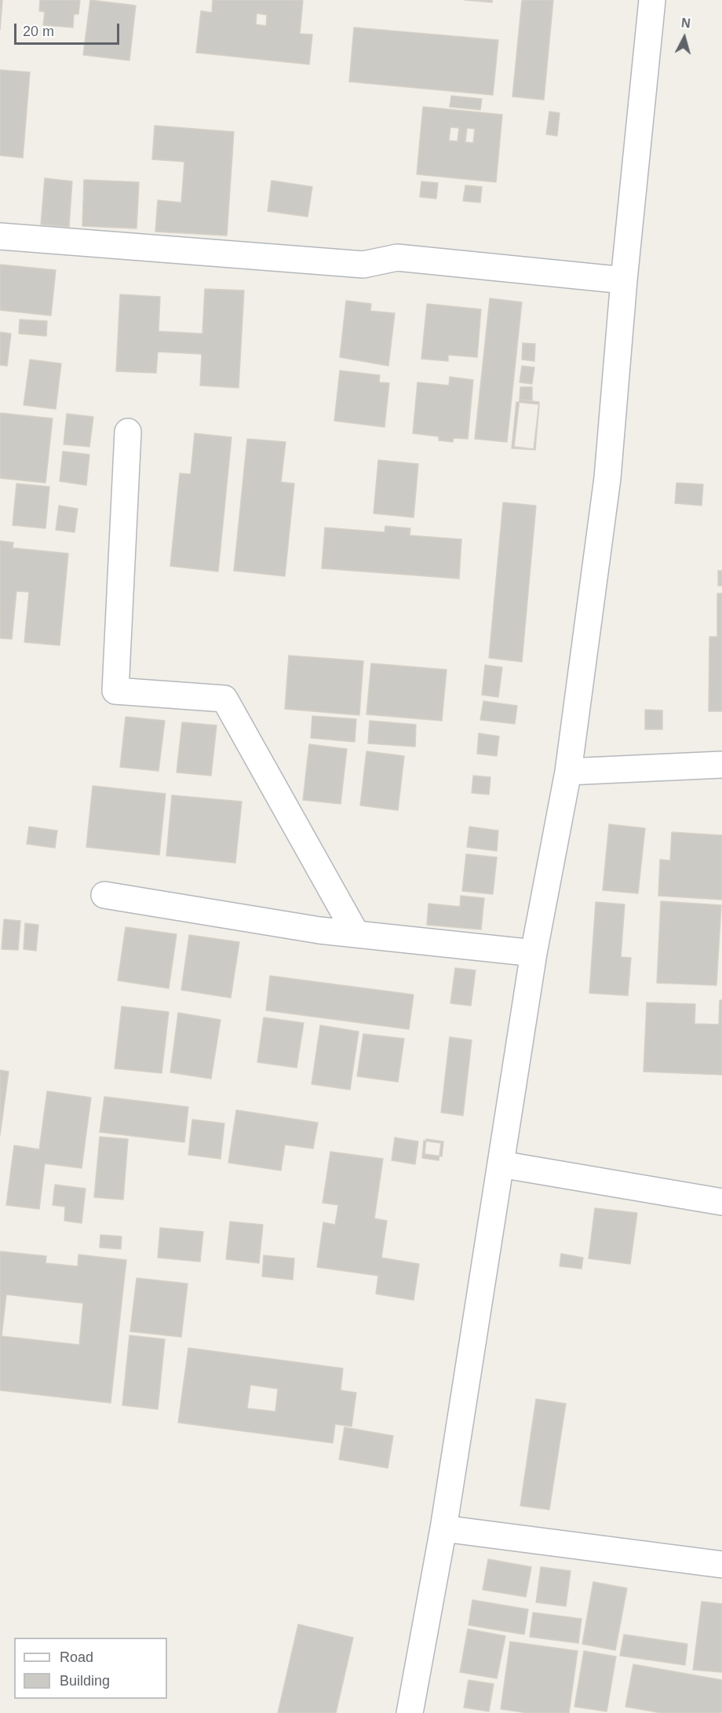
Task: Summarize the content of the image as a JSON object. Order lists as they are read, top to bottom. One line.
{"legend":["Road","Building"],"scale_bar":"20 m","north":"top"}
